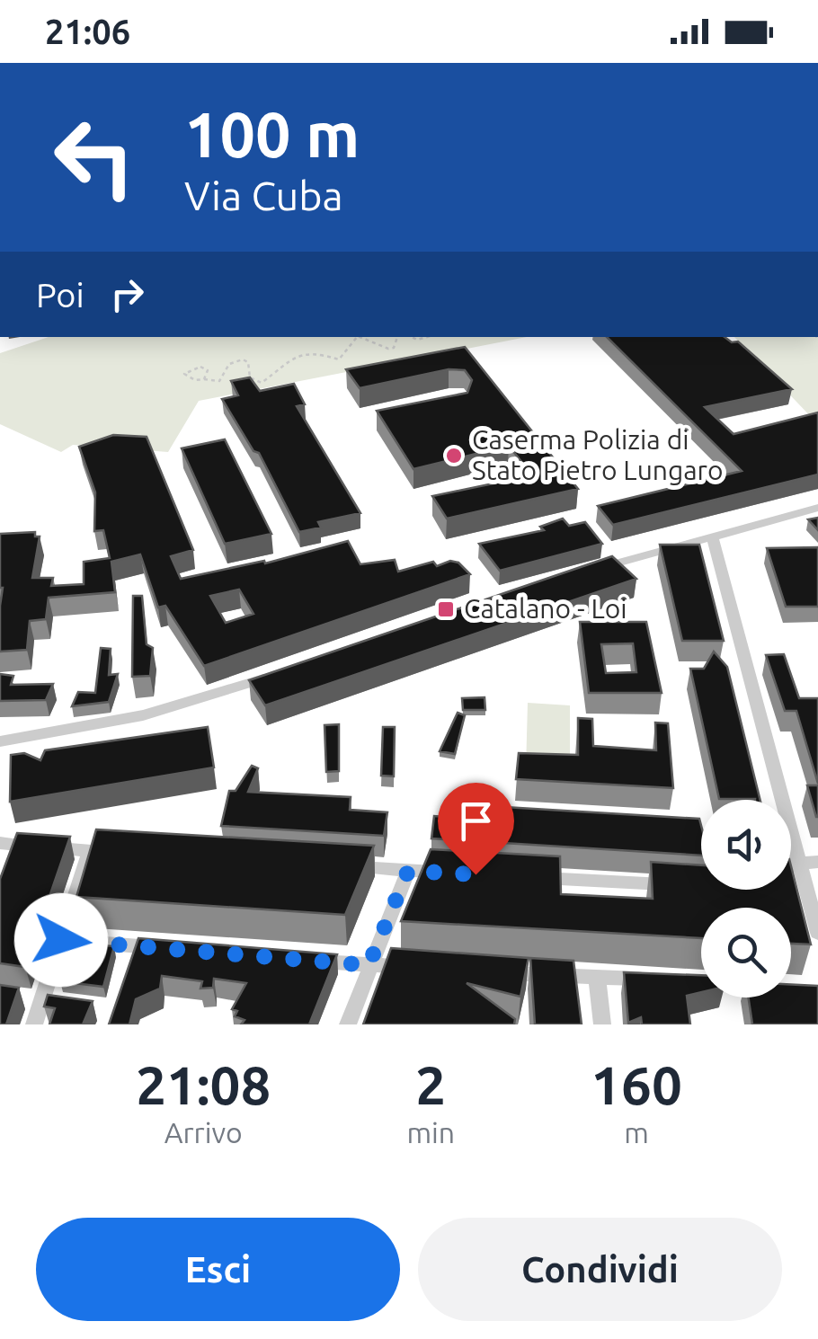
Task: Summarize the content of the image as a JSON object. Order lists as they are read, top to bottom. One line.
{"places":{"other":["Caserma Polizia di Stato Pietro Lungaro"],"transit":["Catalano - Loi"]},"page":{"status":"21:06","turn":["100 m","Via Cuba"],"then":"Poi","eta":["21:08","Arrivo","2","min","160","m"],"buttons":["Esci","Condividi"]}}
